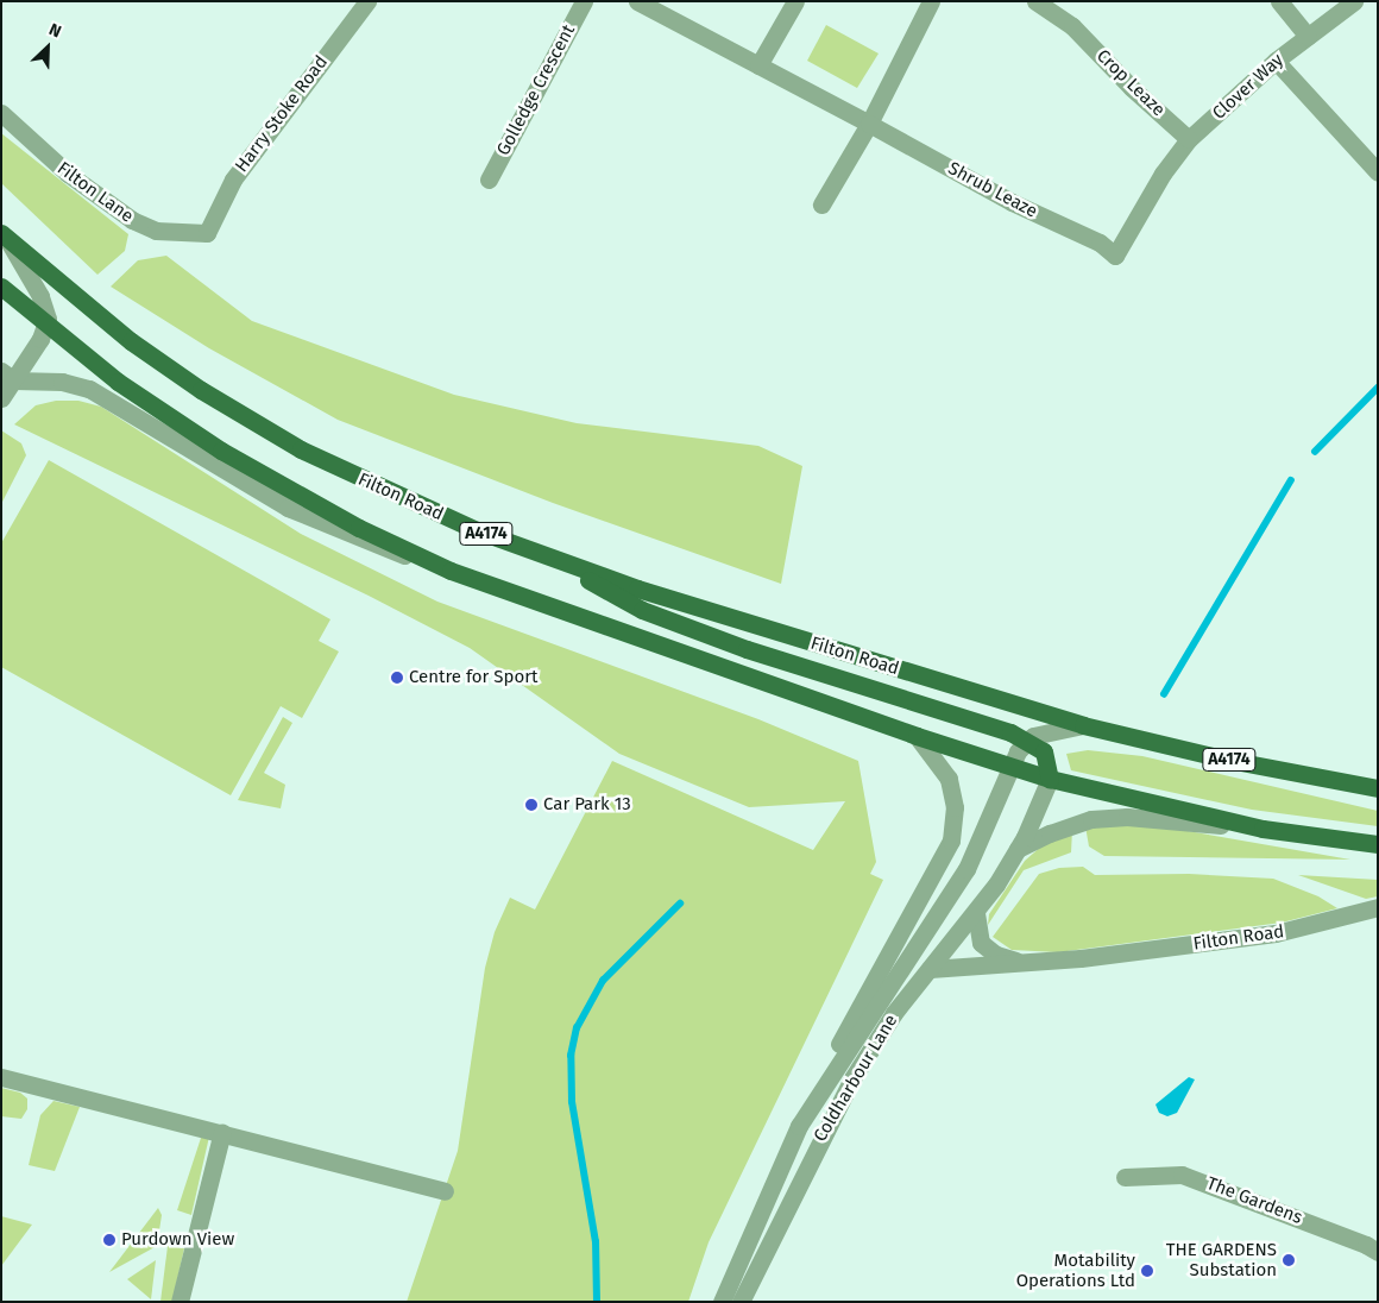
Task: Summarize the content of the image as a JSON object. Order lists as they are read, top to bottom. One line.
{"streets":{"main road":["Filton Road","A4174"],"street":["Crop Leaze","Clover Way","Golledge Crescent","Harry Stoke Road","Shrub Leaze","Filton Lane","Coldharbour Lane","The Gardens"]},"crossings":[["Crop Leaze","Clover Way"],["Clover Way","Shrub Leaze"],["Harry Stoke Road","Filton Lane"],["Filton Road","A4174"],["Filton Road","Coldharbour Lane"],["A4174","Coldharbour Lane"]],"places":["Centre for Sport","Car Park 13","Purdown View","THE GARDENS Substation","Motability Operations Ltd"],"north":"top right"}
